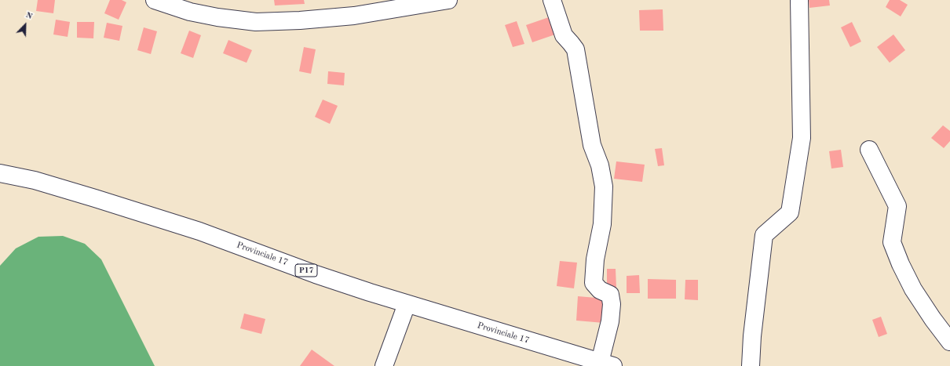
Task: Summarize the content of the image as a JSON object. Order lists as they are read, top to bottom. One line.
{"streets":{"street":["Provinciale 17","P17"]},"north":"top right"}
